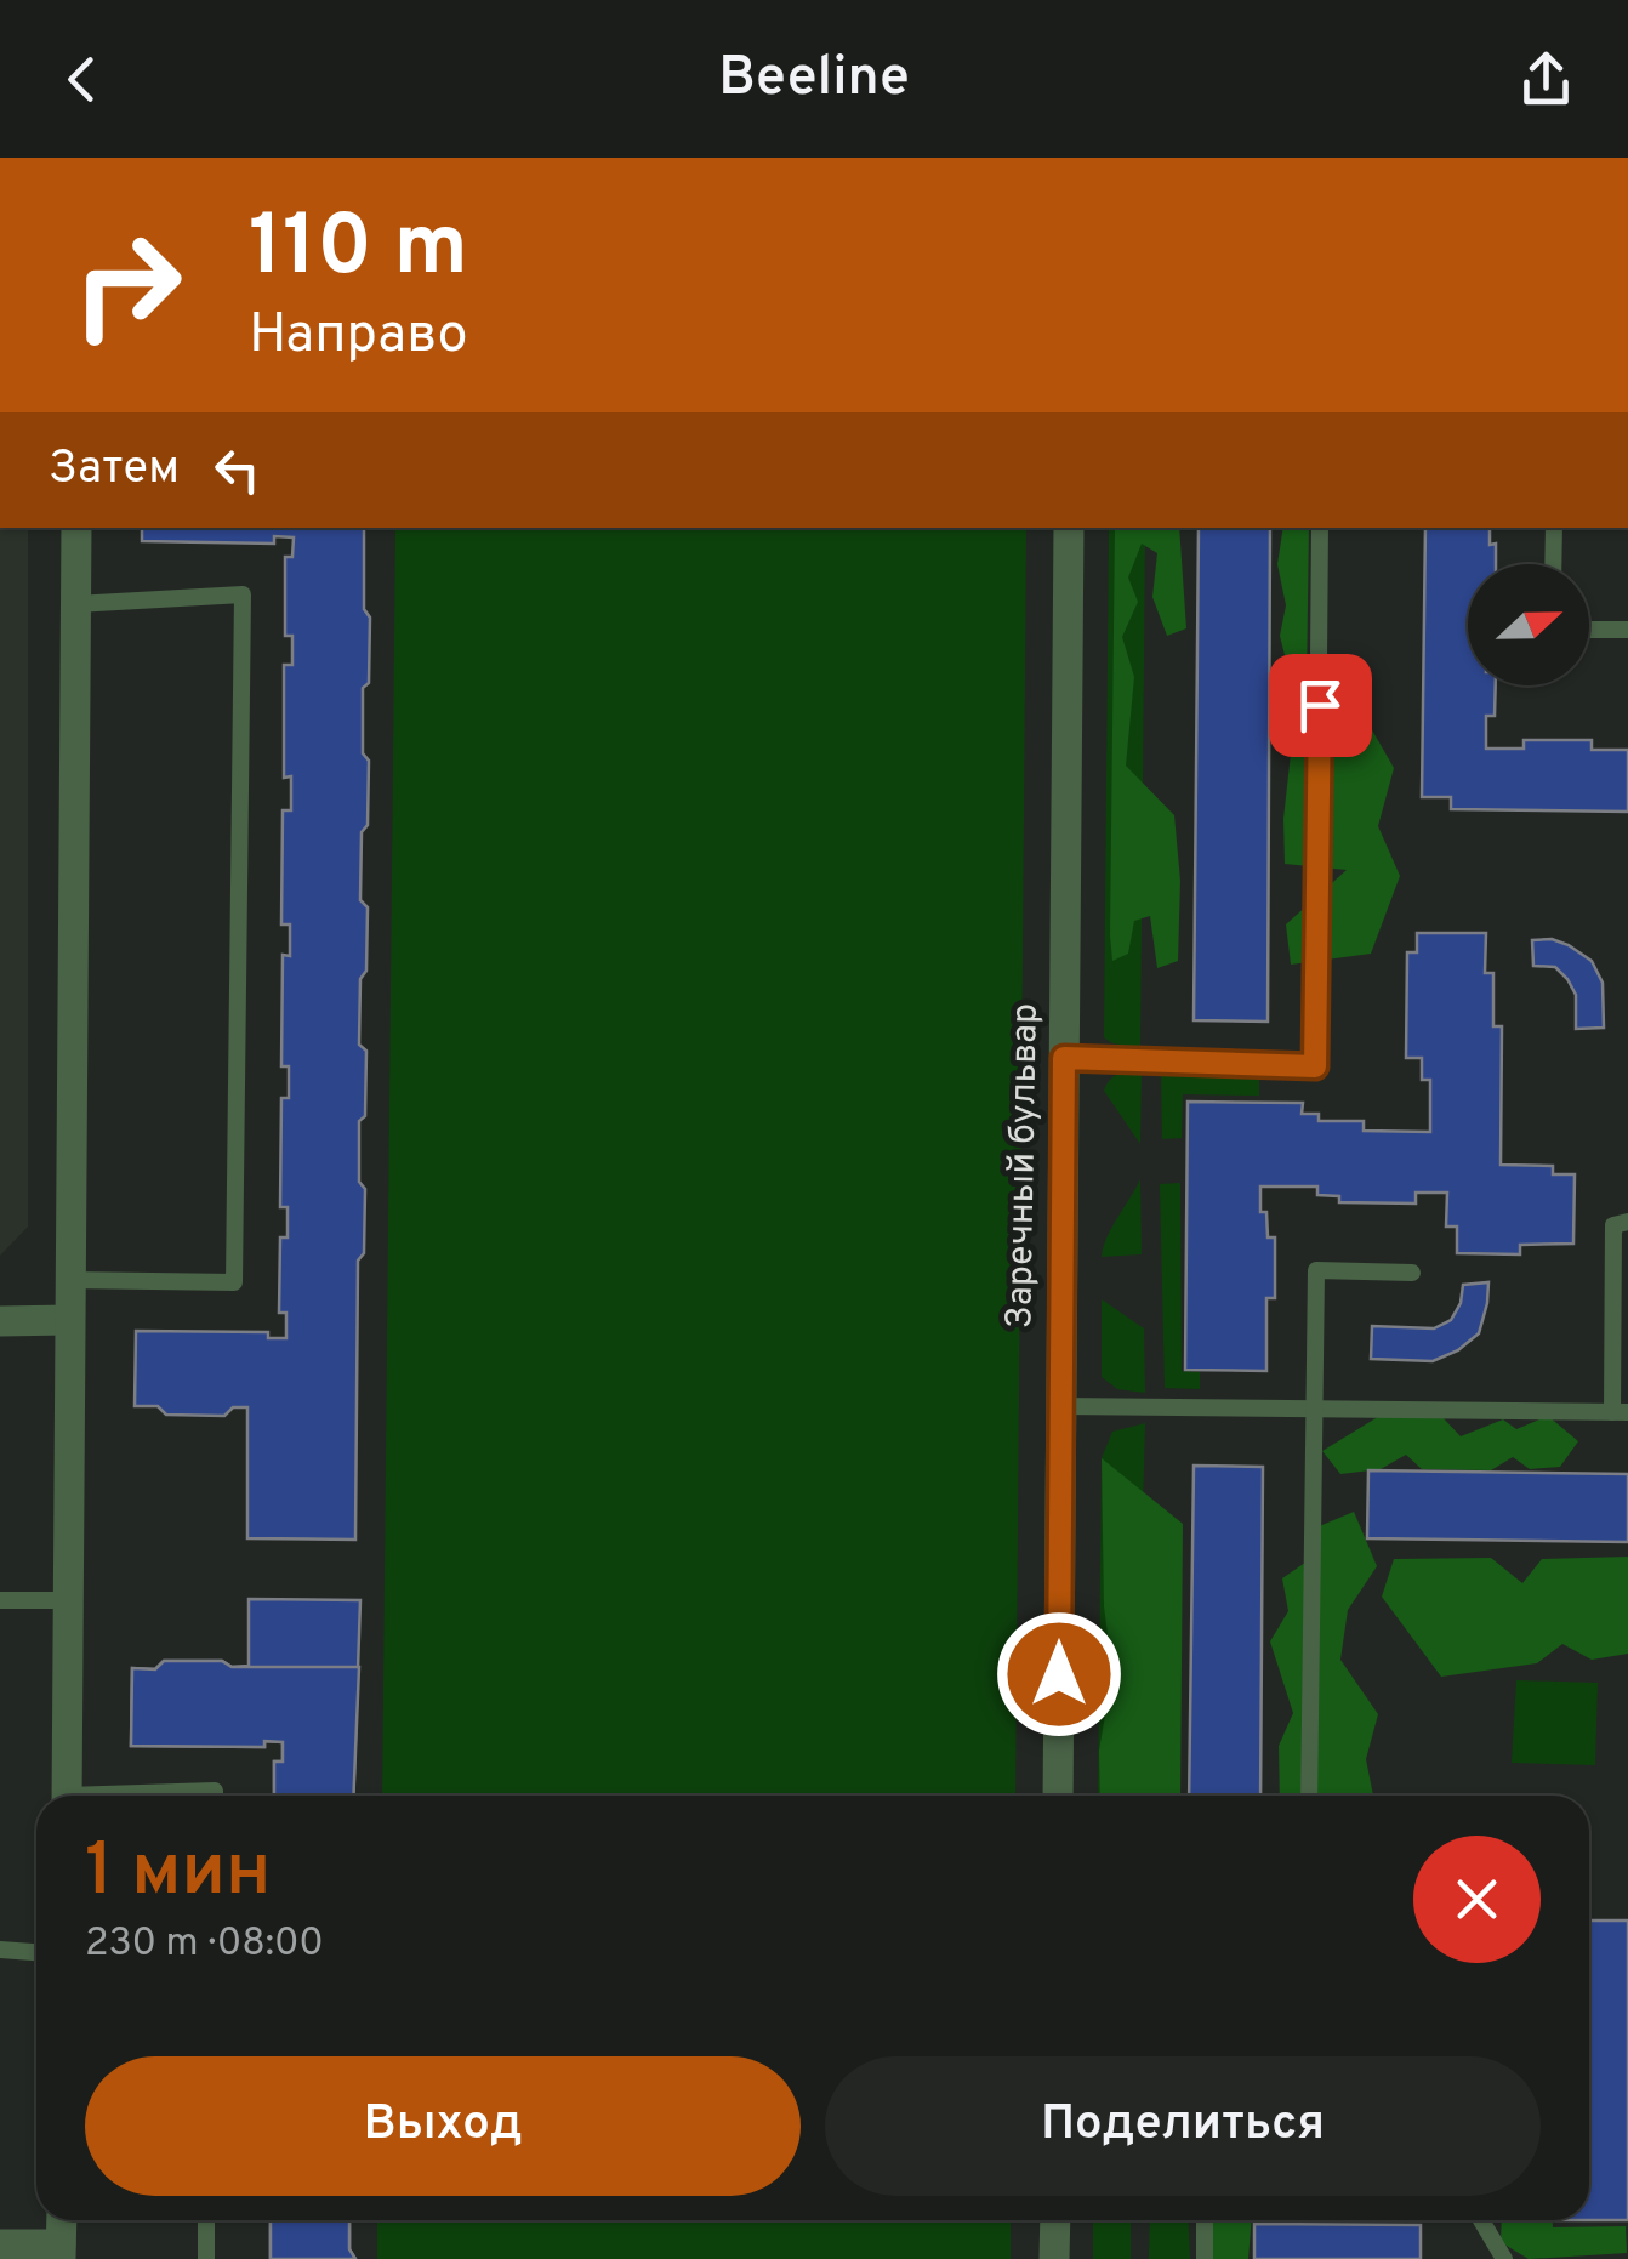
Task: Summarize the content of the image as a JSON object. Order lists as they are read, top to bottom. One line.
{"streets":{"street":["Заречный бульвар"]},"north":"right","page":{"header":"Beeline","turn":["110 m","Направо"],"then":"Затем","heading":["1 мин","230 m · 08:00"],"buttons":["Выход","Поделиться"]}}
